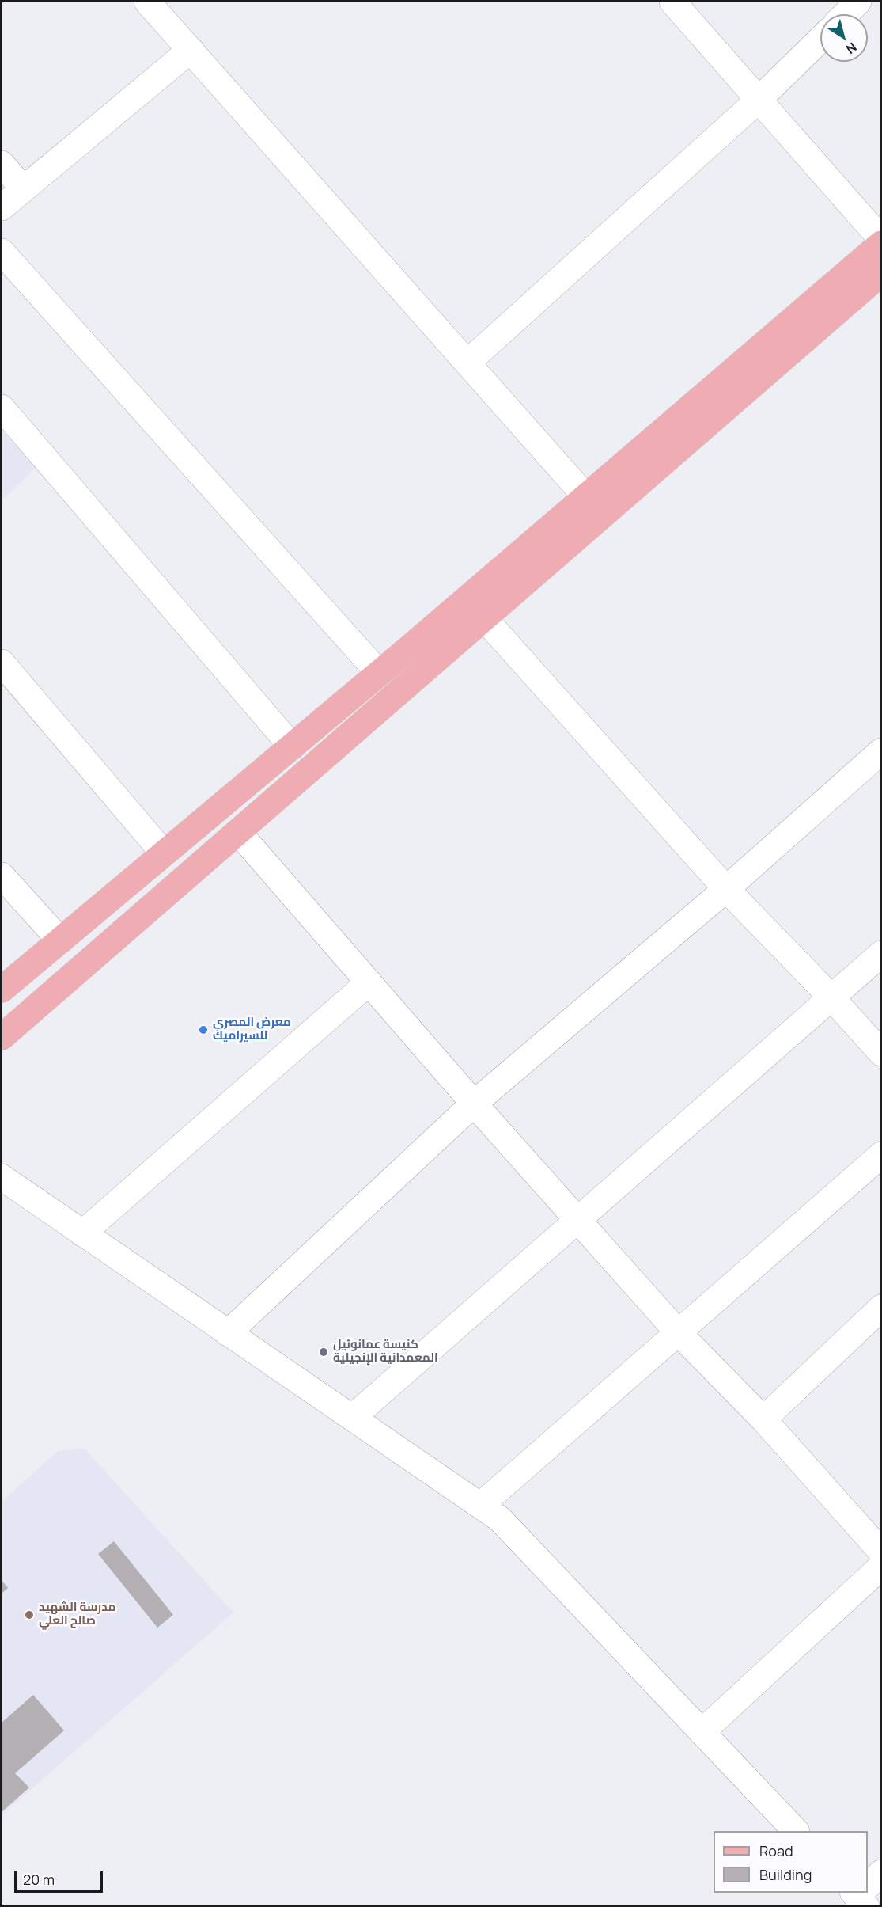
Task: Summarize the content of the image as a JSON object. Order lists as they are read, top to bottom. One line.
{"places":["معرض المصري للسيراميك","كنيسة عمانوئيل المعمدانية الإنجيلية","مدرسة الشهيد صالح العلي"],"legend":["Road","Building"],"scale_bar":"20 m","north":"bottom right"}
